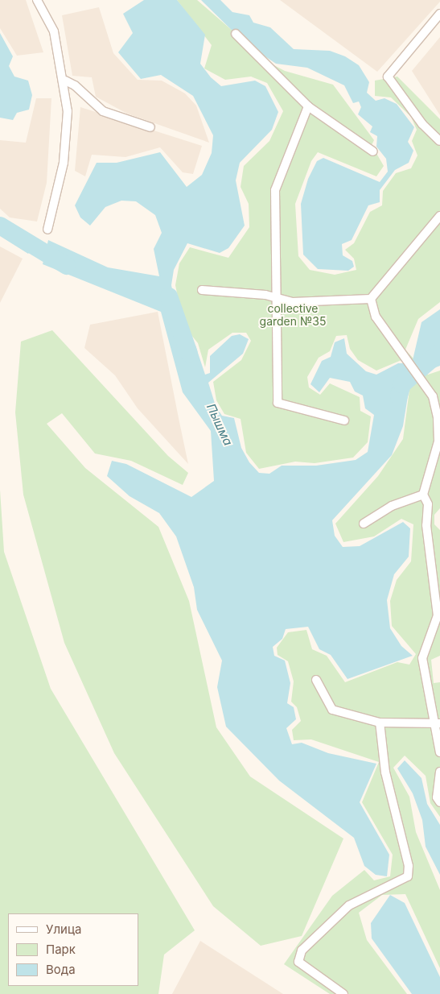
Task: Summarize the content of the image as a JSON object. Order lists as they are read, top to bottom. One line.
{"water":["Пышма"],"parks":["collective garden №35"],"legend":["Улица","Парк","Вода"]}
